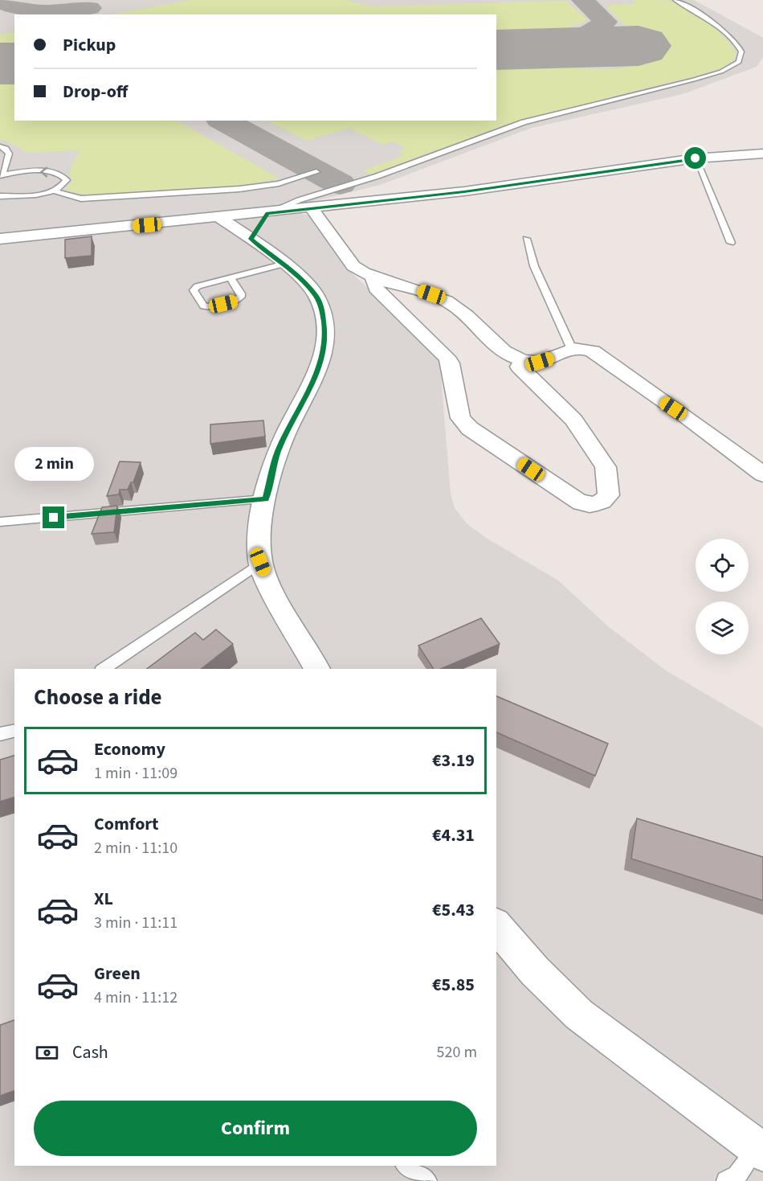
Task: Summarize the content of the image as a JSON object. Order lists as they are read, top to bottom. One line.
{"page":{"banner":["Pickup","Drop-off"],"bubble":"2 min","heading":"Choose a ride","list":[{"name":"Economy","note":"1 min · 11:09","value":"€3.19"},{"name":"Comfort","note":"2 min · 11:10","value":"€4.31"},{"name":"XL","note":"3 min · 11:11","value":"€5.43"},{"name":"Green","note":"4 min · 11:12","value":"€5.85"}],"pay":["Cash","520 m"],"buttons":"Confirm"}}
